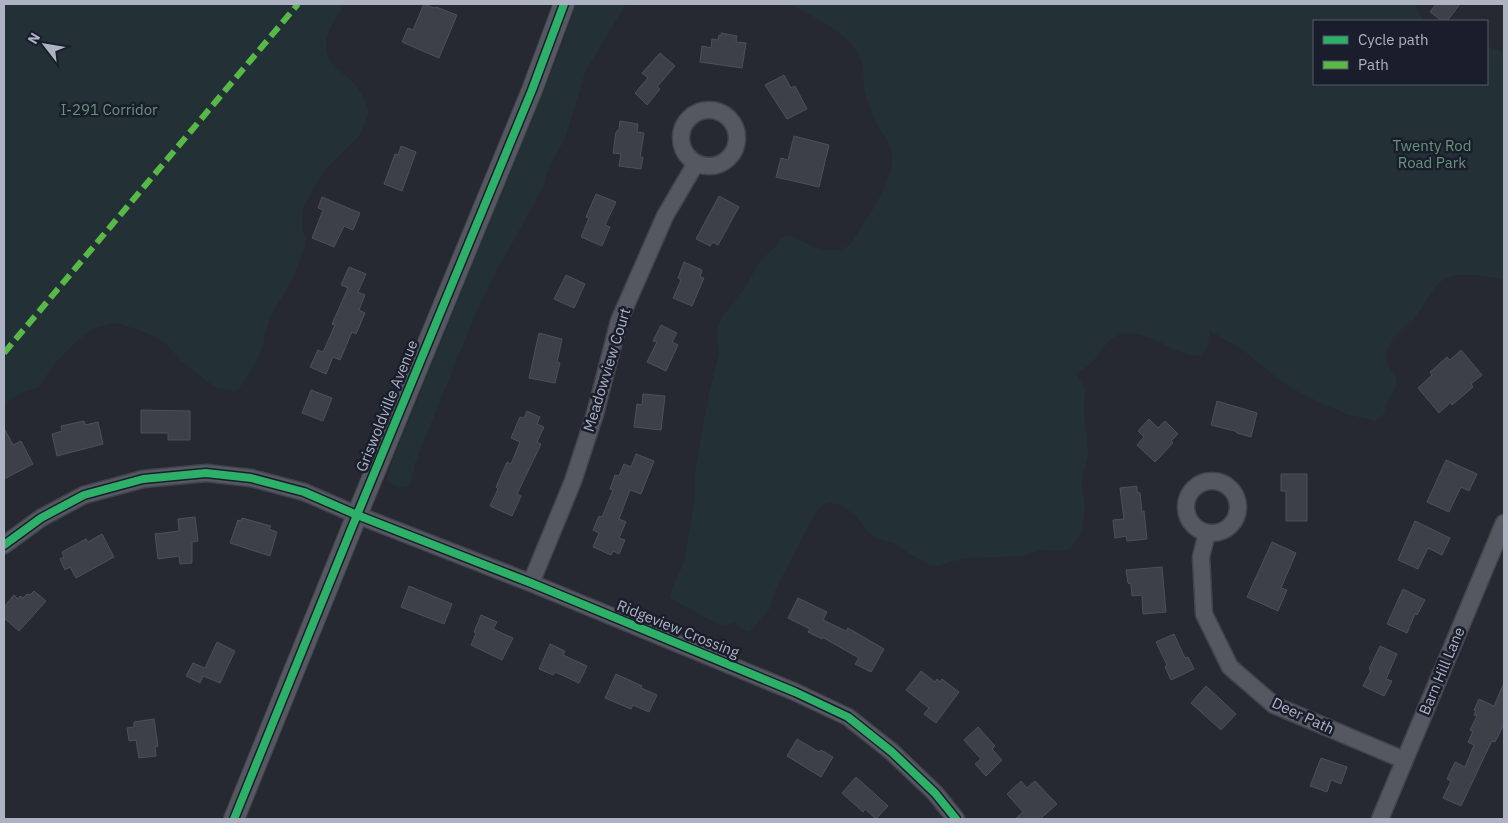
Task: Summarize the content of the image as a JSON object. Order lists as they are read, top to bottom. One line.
{"streets":{"street":["Meadowview Court","Griswoldville Avenue","Ridgeview Crossing","Barn Hill Lane","Deer Path"]},"crossings":[["Meadowview Court","Ridgeview Crossing"],["Griswoldville Avenue","Ridgeview Crossing"],["Barn Hill Lane","Deer Path"]],"parks":["I-291 Corridor","Twenty Rod Road Park"],"legend":["Cycle path","Path"],"north":"top left"}
